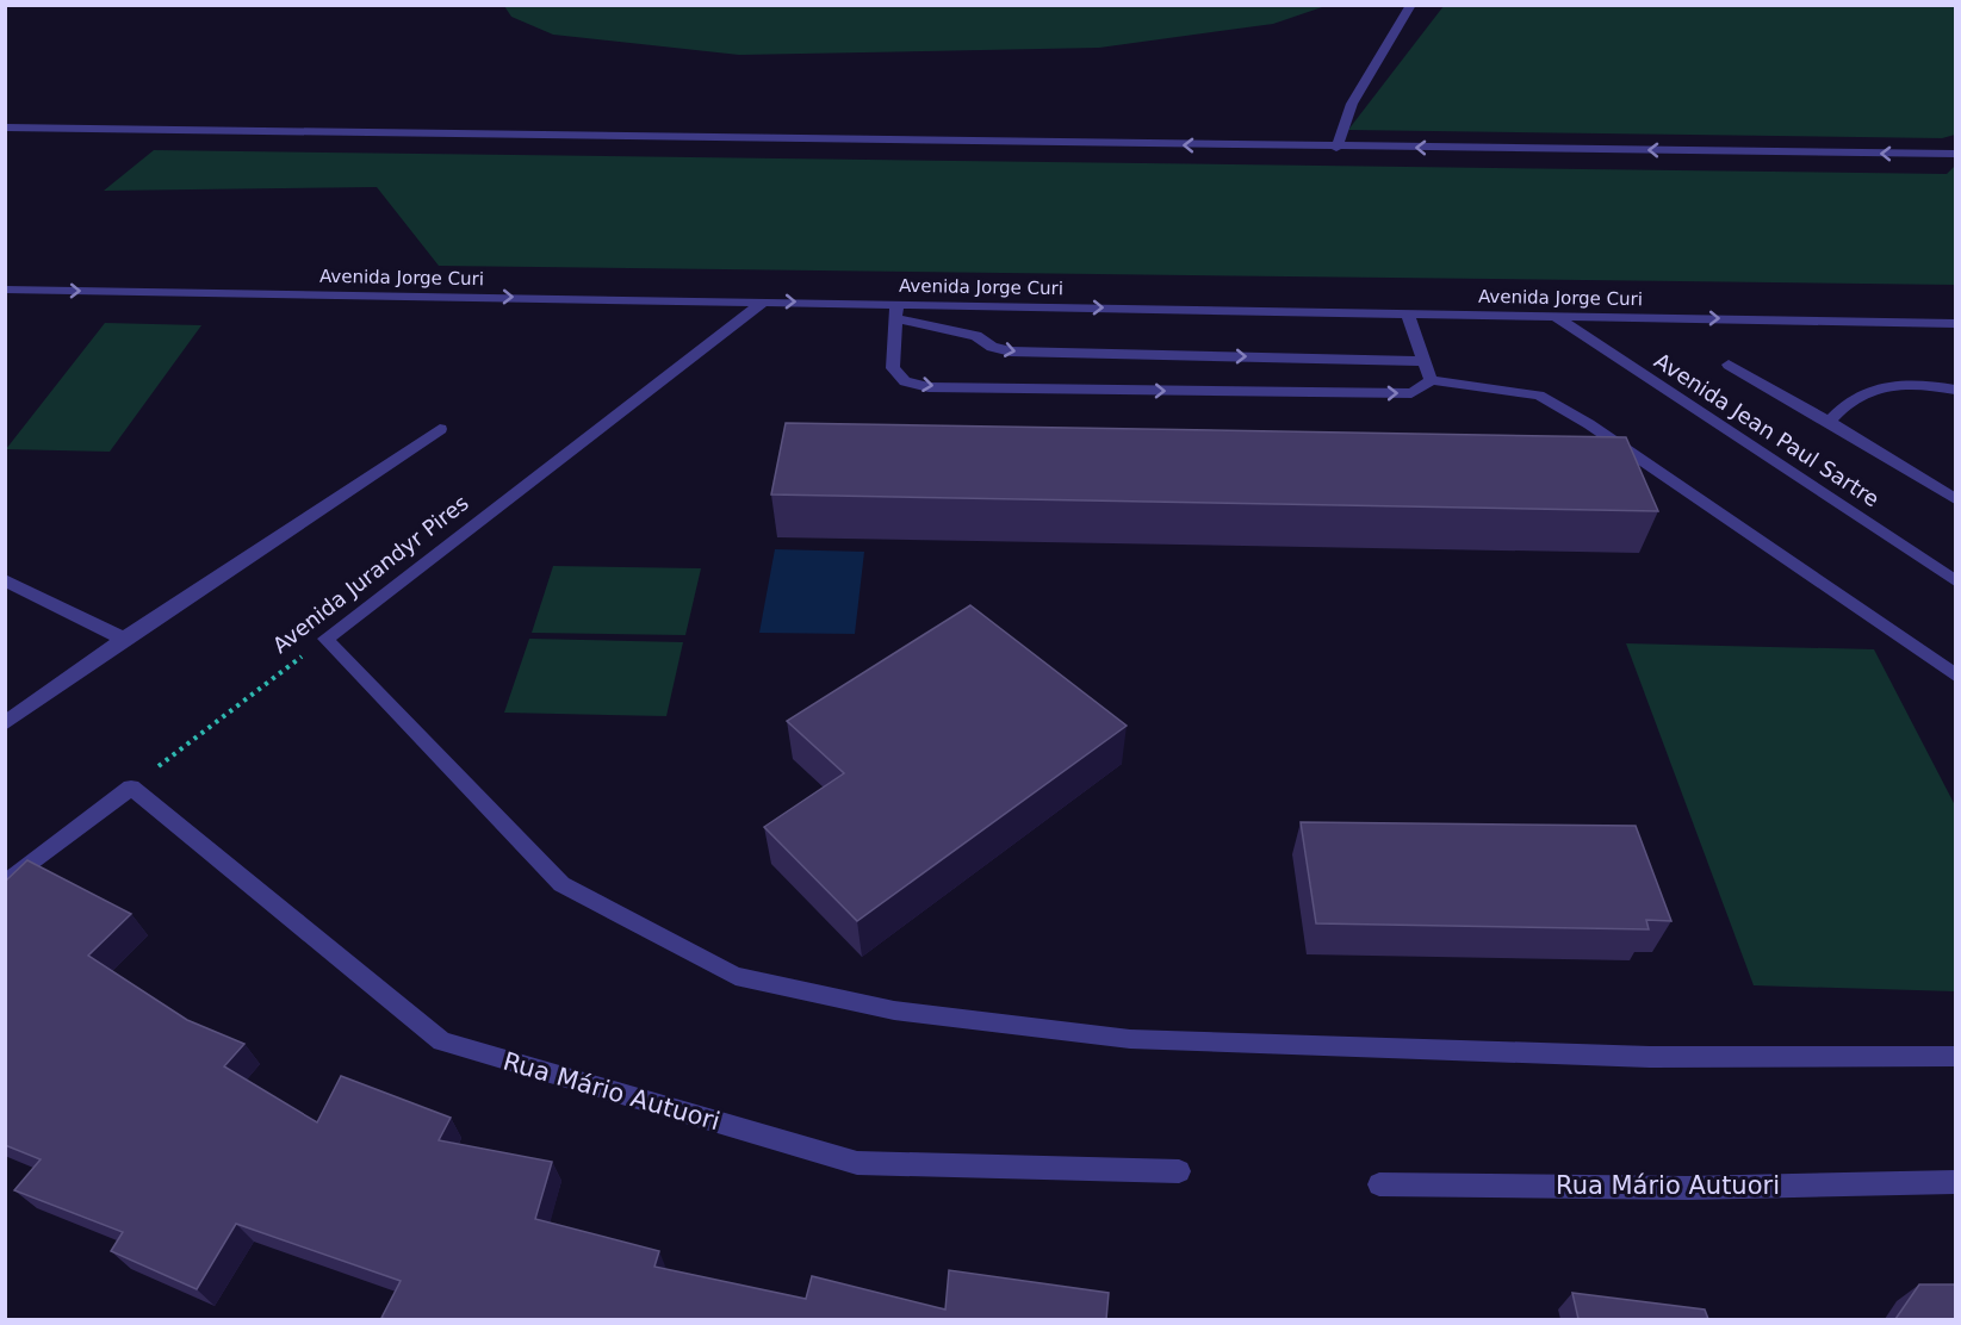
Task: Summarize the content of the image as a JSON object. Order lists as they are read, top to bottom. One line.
{"streets":{"street":["Avenida Jorge Curi","Avenida Jean Paul Sartre","Avenida Jurandyr Pires","Rua Mário Autuori"]},"crossings":[["Avenida Jorge Curi","Avenida Jean Paul Sartre"],["Avenida Jorge Curi","Avenida Jurandyr Pires"],["Avenida Jurandyr Pires","Rua Mário Autuori"]],"one_way":["Avenida Jorge Curi"]}
